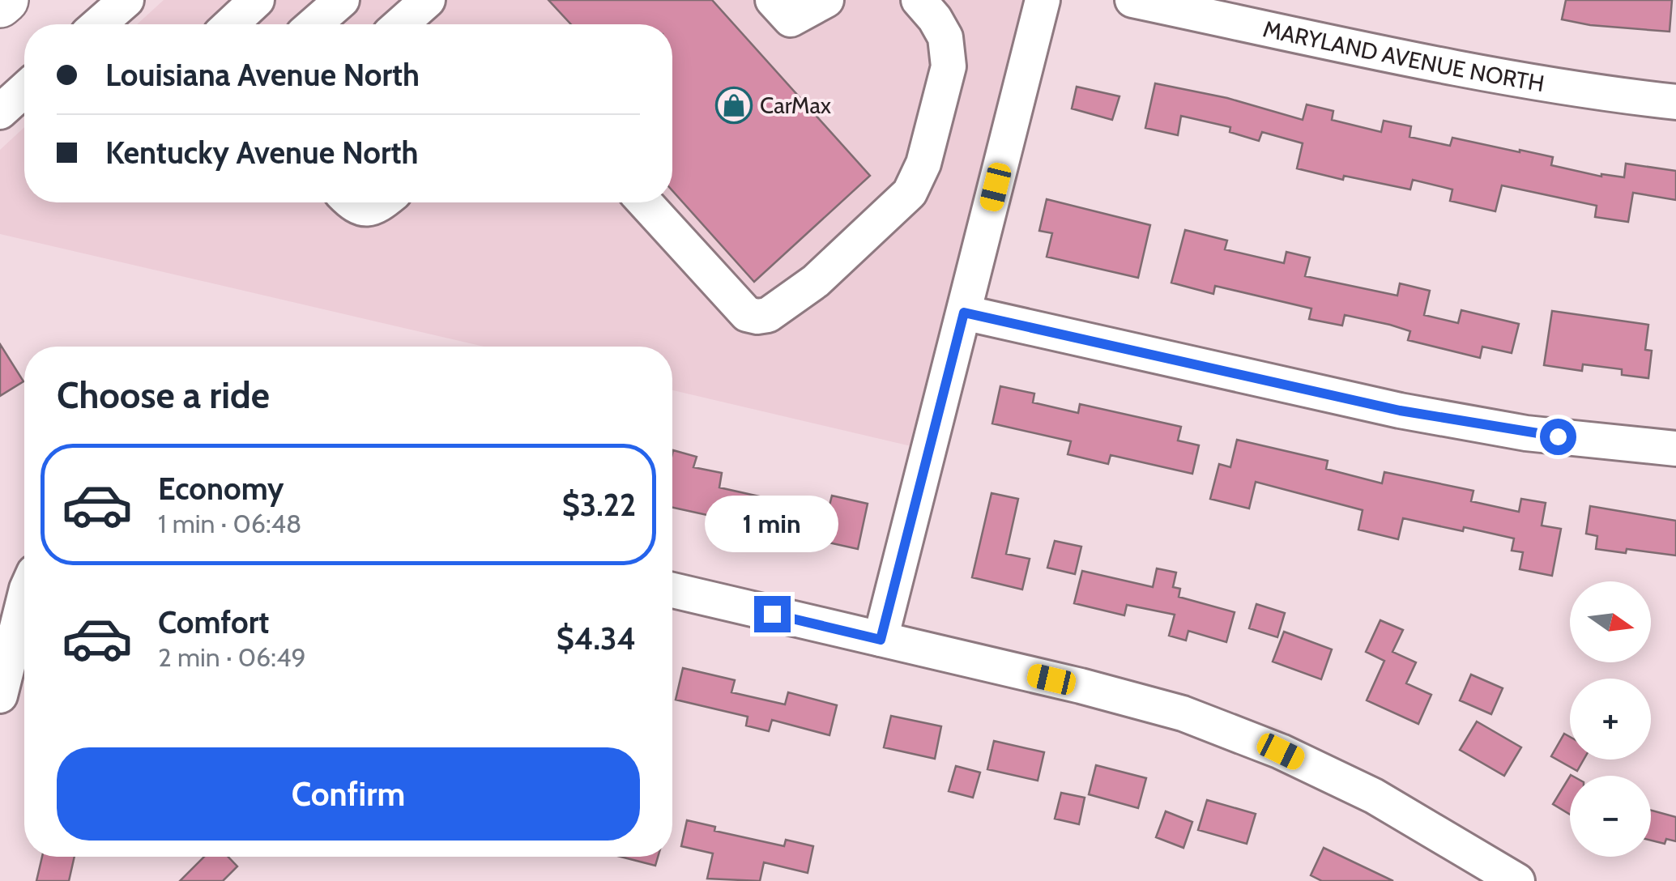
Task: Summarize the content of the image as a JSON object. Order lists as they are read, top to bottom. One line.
{"streets":{"street":["MARYLAND AVENUE NORTH"]},"places":{"shop":["CarMax"]},"north":"right","page":{"banner":["Louisiana Avenue North","Kentucky Avenue North"],"heading":"Choose a ride","list":[{"name":"Economy","note":"1 min · 06:48","value":"$3.22"},{"name":"Comfort","note":"2 min · 06:49","value":"$4.34"}],"bubble":"1 min","map_buttons":["+","−"],"buttons":"Confirm"}}
